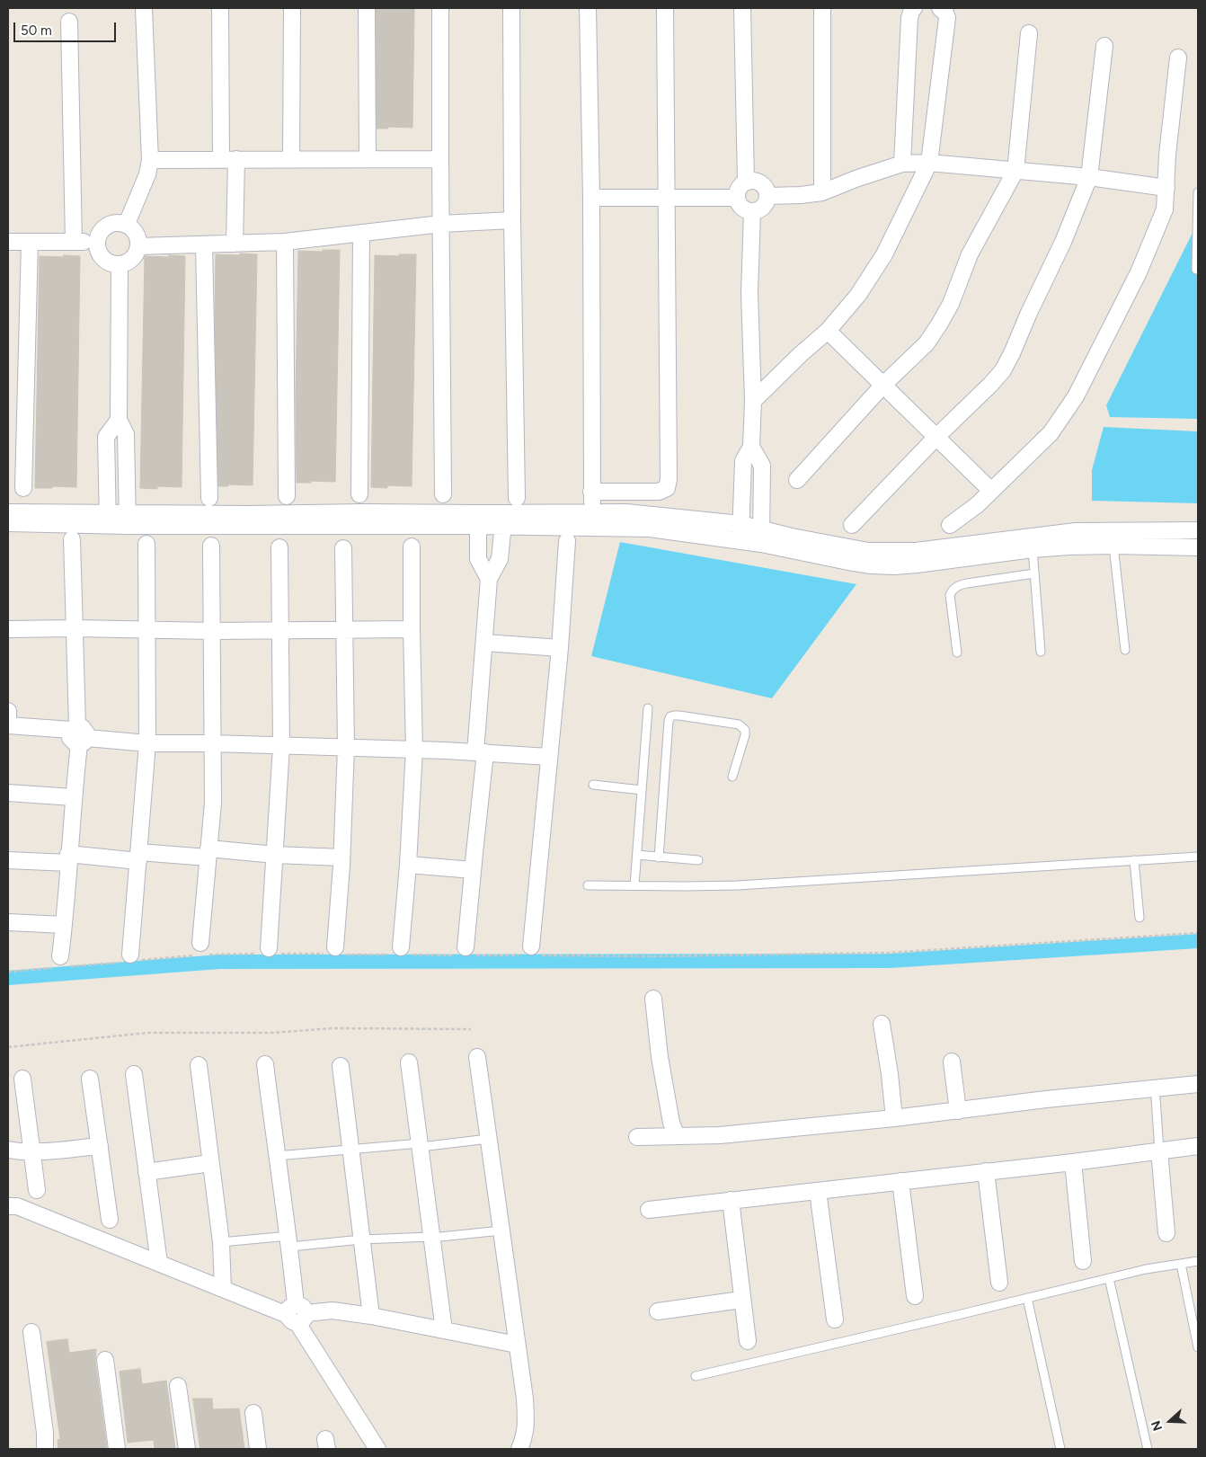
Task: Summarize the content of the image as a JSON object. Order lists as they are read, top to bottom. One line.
{"scale_bar":"50 m","north":"left"}
